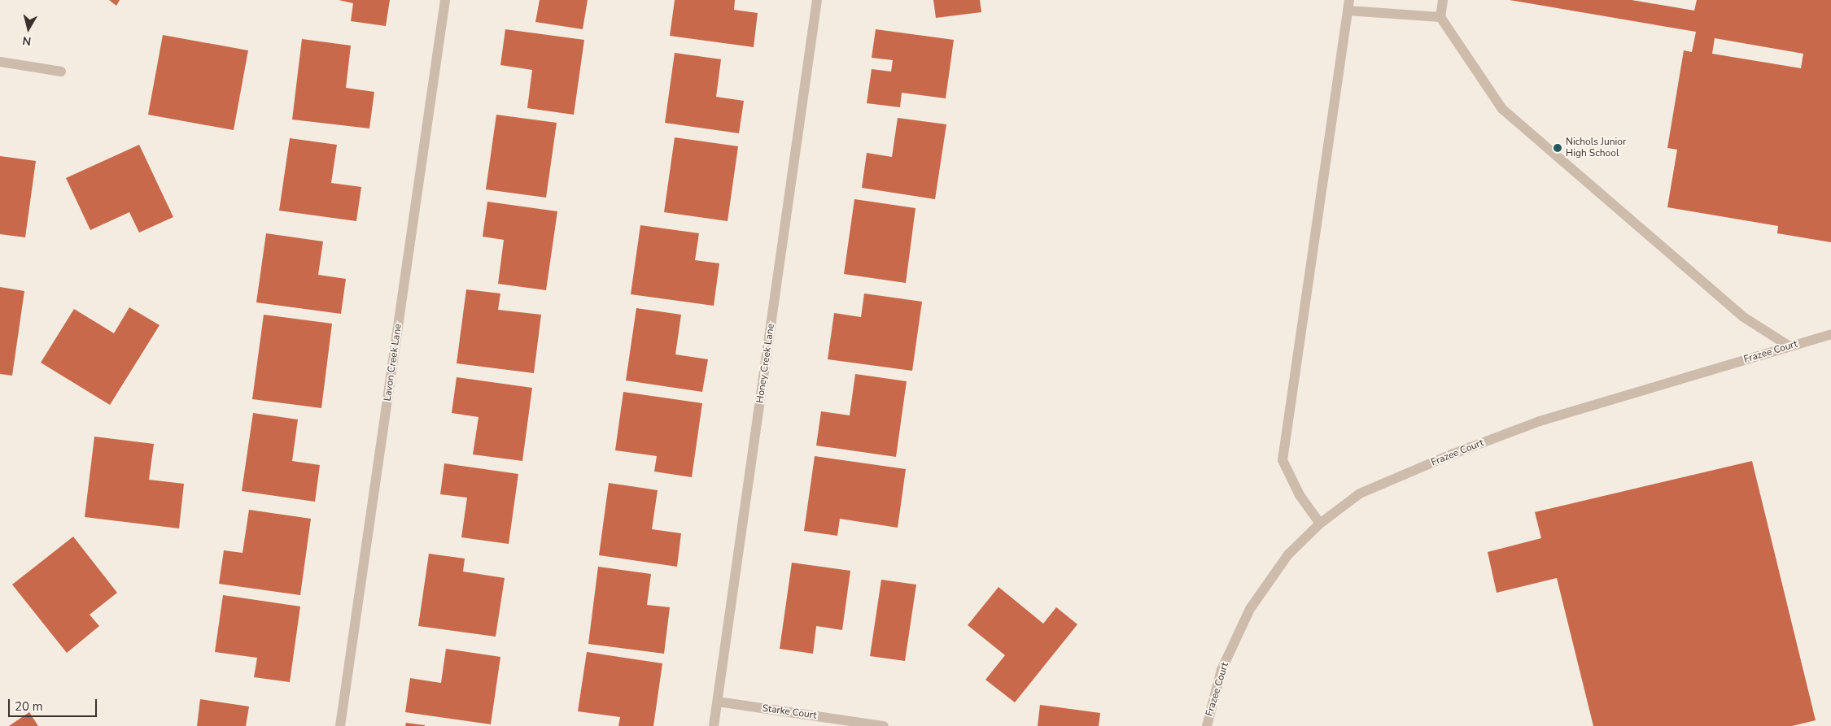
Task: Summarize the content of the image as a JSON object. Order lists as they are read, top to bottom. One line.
{"streets":{"street":["Frazee Court","Lavon Creek Lane","Honey Creek Lane","Starke Court"]},"crossings":[["Honey Creek Lane","Starke Court"]],"places":["Nichols Junior High School"],"scale_bar":"20 m","north":"bottom"}
